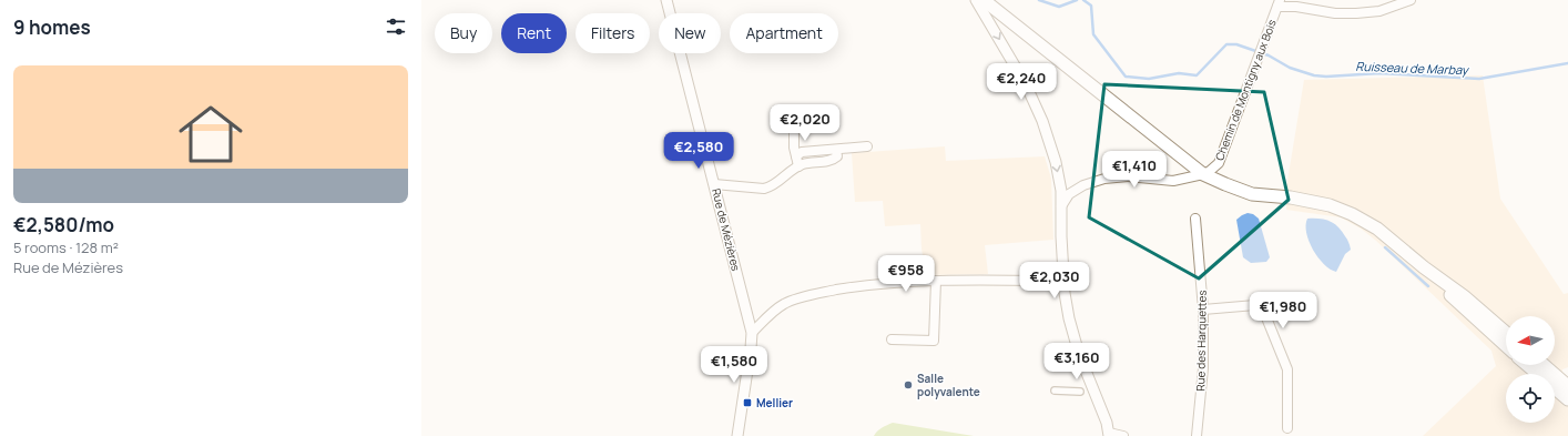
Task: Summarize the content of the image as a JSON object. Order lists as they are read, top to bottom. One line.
{"streets":{"street":["Chemin de Montigny aux Bois","Rue de Mézières","Rue des Harquettes"]},"water":["Ruisseau de Marbay"],"places":{"other":["Salle polyvalente"],"transit":["Mellier"]},"north":"left","page":{"heading":"9 homes","chip":["Buy","Rent","Filters","New","Apartment"],"list":[{"name":"€2,580/mo","note":"5 rooms · 128 m² · Rue de Mézières"}],"price":["€2,240","€2,020","€2,580","€1,410","€958","€2,030","€1,980","€3,160","€1,580"]}}
